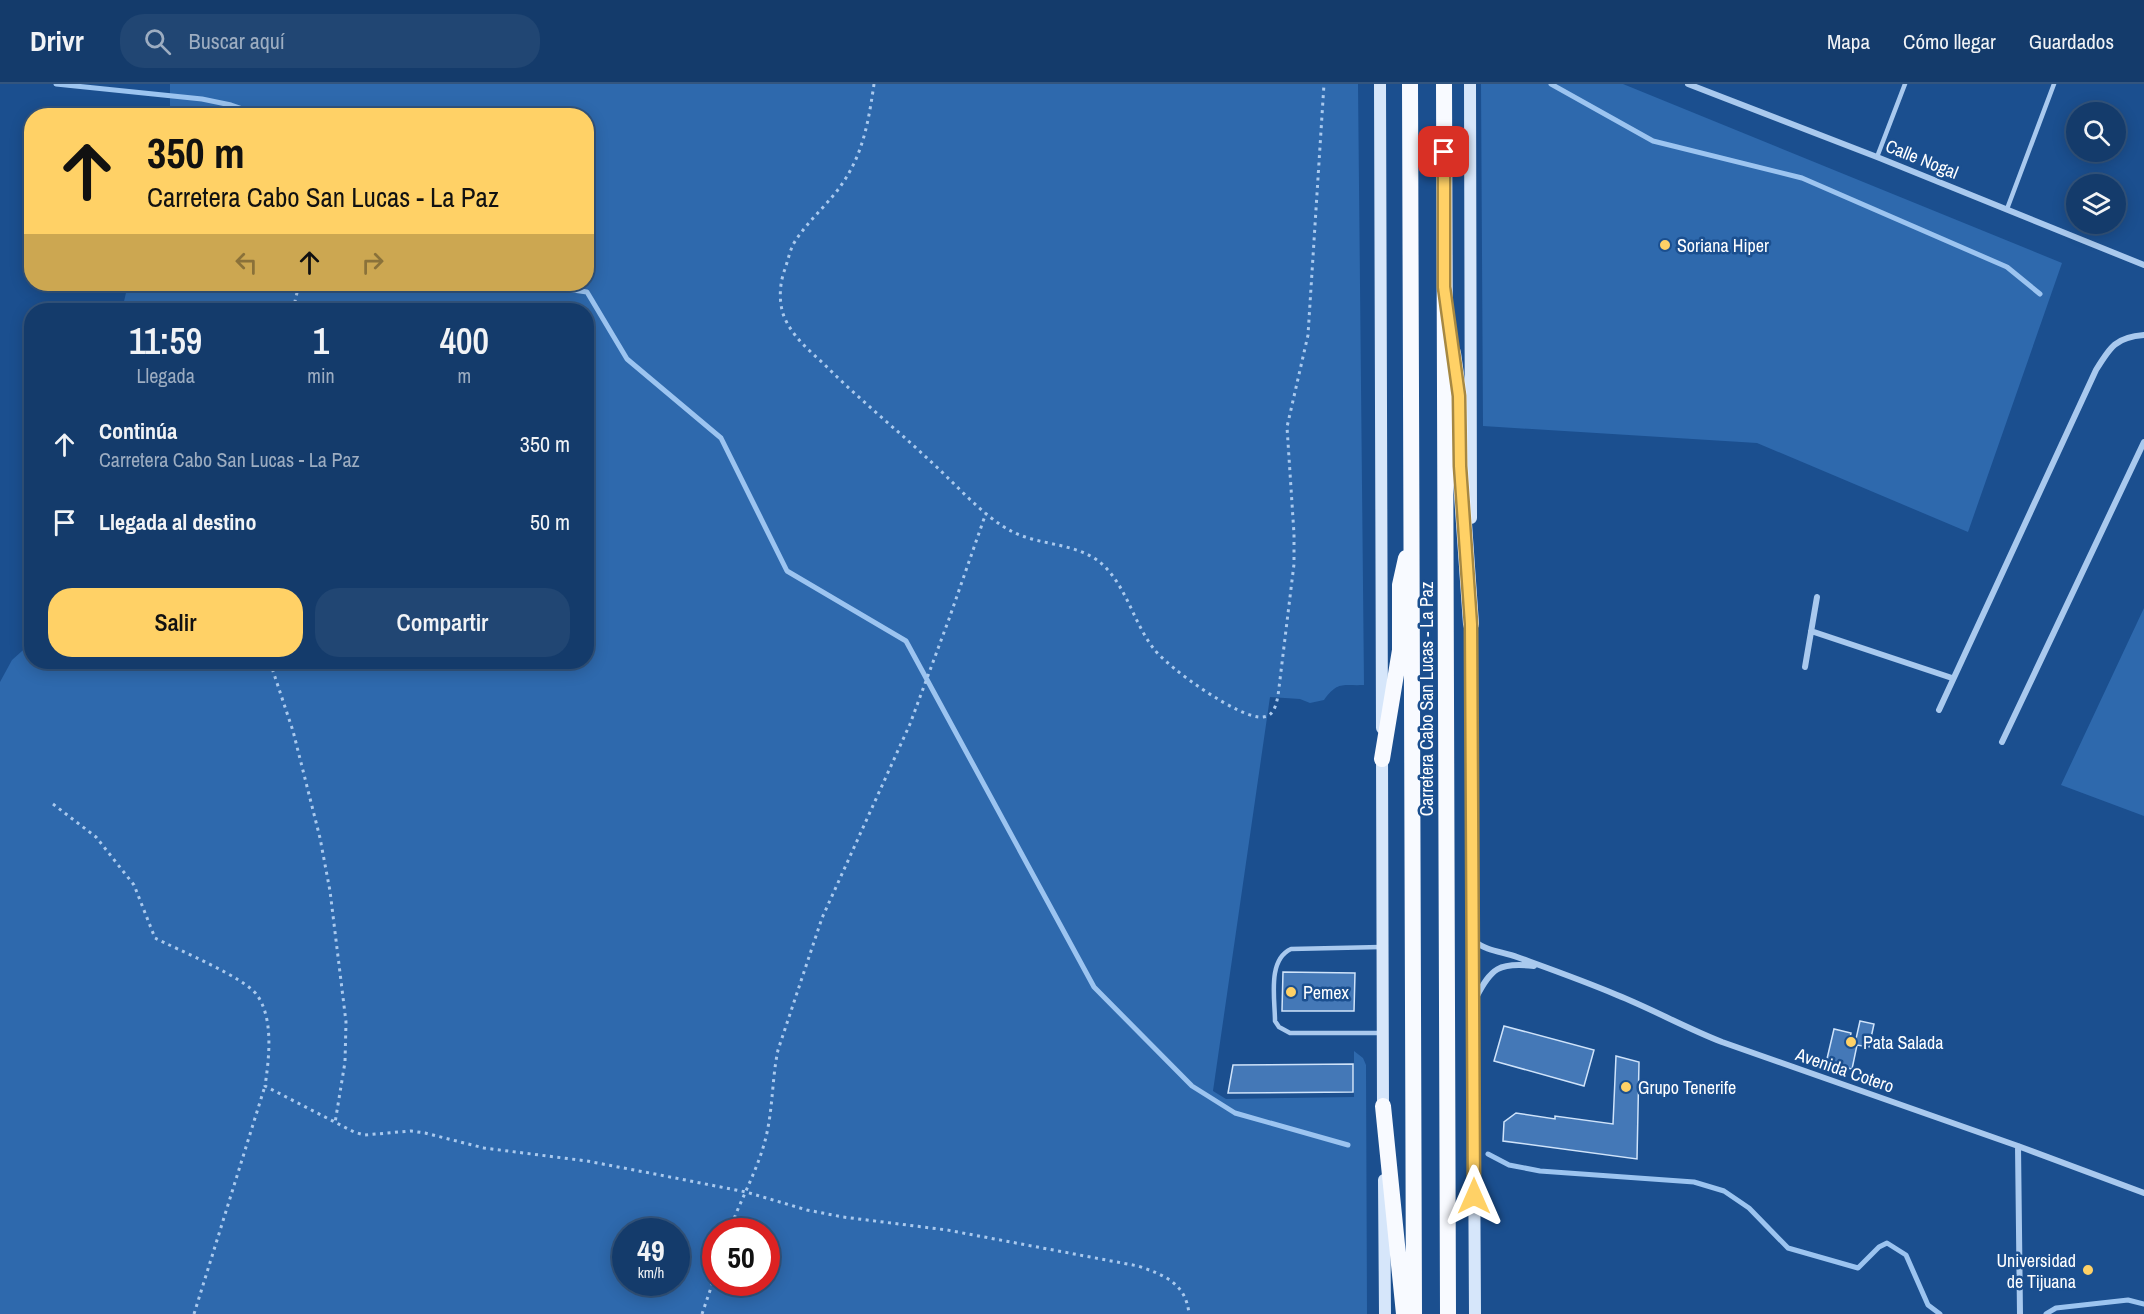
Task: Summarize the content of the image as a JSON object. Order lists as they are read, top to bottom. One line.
{"streets":{"highway":["Carretera Cabo San Lucas - La Paz"],"street":["Calle Nogal","Avenida Cotero"]},"places":["Soriana Hiper","Pemex","Pata Salada","Grupo Tenerife","Universidad de Tijuana"],"page":{"header":"Drivr","search":"Buscar aquí","nav":["Mapa","Cómo llegar","Guardados"],"turn":["350 m","Carretera Cabo San Lucas - La Paz"],"eta":["11:59","Llegada","1","min","400","m"],"list":[{"name":"Continúa","note":"Carretera Cabo San Lucas - La Paz","value":"350 m"},{"name":"Llegada al destino","value":"50 m"}],"buttons":["Salir","Compartir"],"speed":"49 km/h","limit":"50"}}
